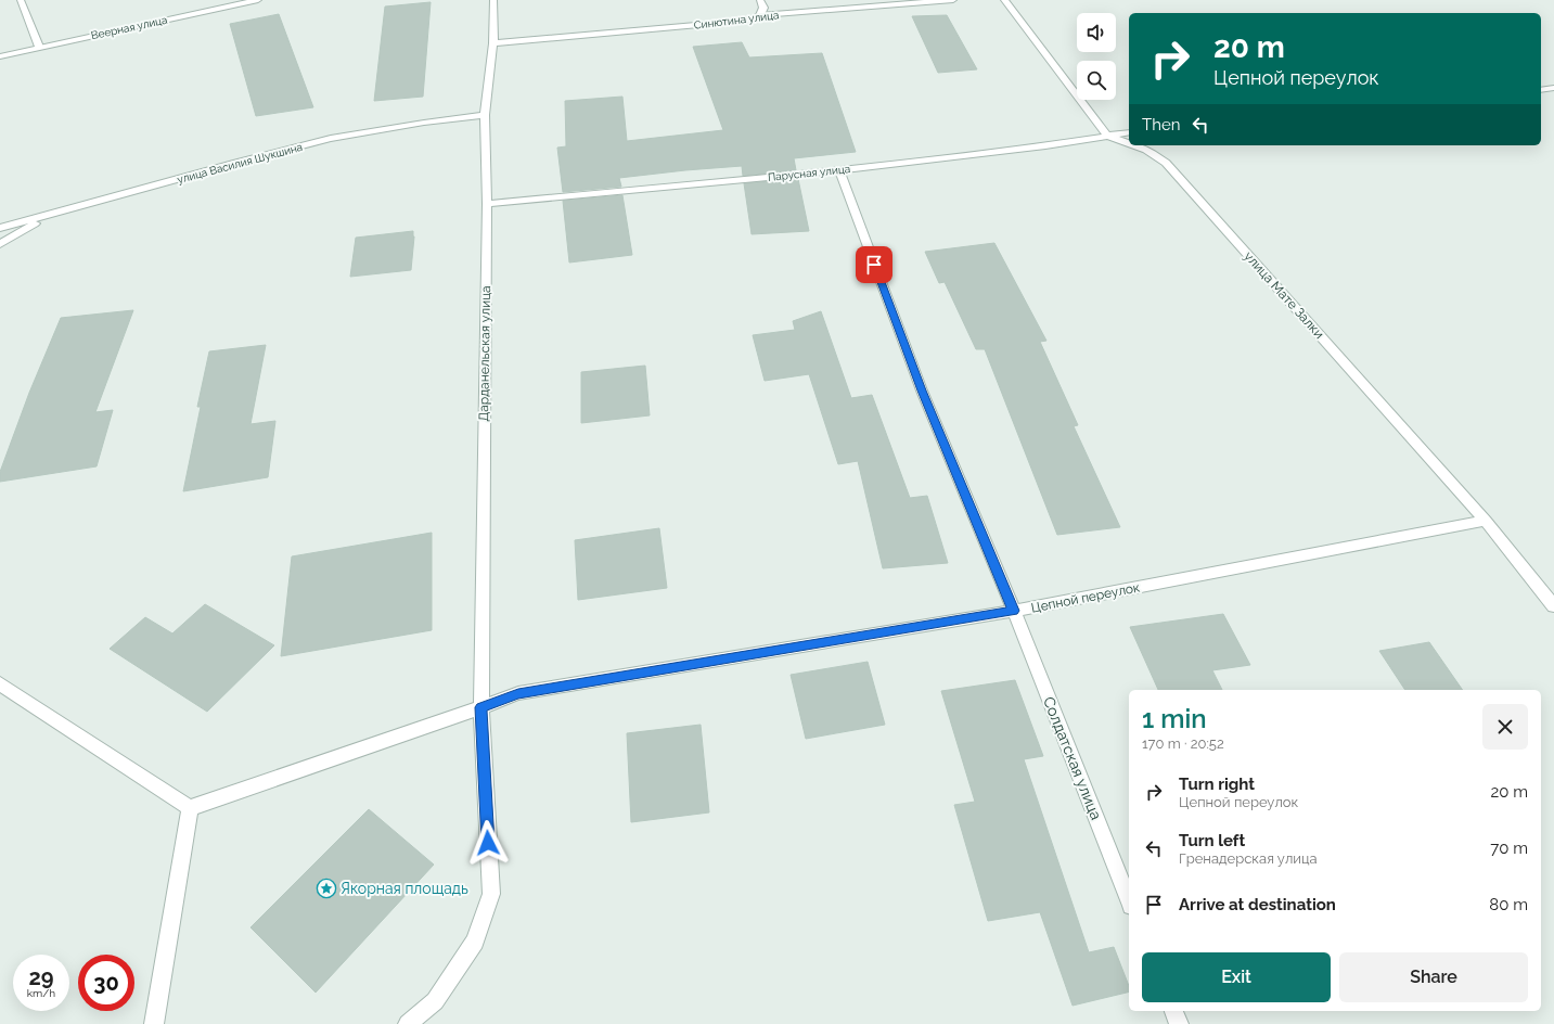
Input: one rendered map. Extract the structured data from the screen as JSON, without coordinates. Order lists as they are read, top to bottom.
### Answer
{
  "streets": {
    "street": [
      "Синютина улица",
      "Веерная улица",
      "улица Василия Шукшина",
      "Парусная улица",
      "улица Мате Залки",
      "Дарданельская улица",
      "Цепной переулок",
      "Солдатская улица"
    ]
  },
  "crossings": [
    ["Синютина улица", "Дарданельская улица"],
    ["улица Василия Шукшина", "Дарданельская улица"],
    ["Парусная улица", "улица Мате Залки"],
    ["Парусная улица", "Дарданельская улица"],
    ["Парусная улица", "Солдатская улица"],
    ["улица Мате Залки", "Цепной переулок"],
    ["Дарданельская улица", "Цепной переулок"],
    ["Цепной переулок", "Солдатская улица"]
  ],
  "places": {
    "place": ["Якорная площадь"]
  },
  "page": {
    "turn": ["20 m", "Цепной переулок"],
    "then": "Then",
    "heading": ["1 min", "170 m · 20:52"],
    "list": [
      {
        "name": "Turn right",
        "note": "Цепной переулок",
        "value": "20 m"
      },
      {
        "name": "Turn left",
        "note": "Гренадерская улица",
        "value": "70 m"
      },
      {
        "name": "Arrive at destination",
        "value": "80 m"
      }
    ],
    "buttons": ["Exit", "Share"],
    "speed": "29 km/h",
    "limit": "30"
  }
}
